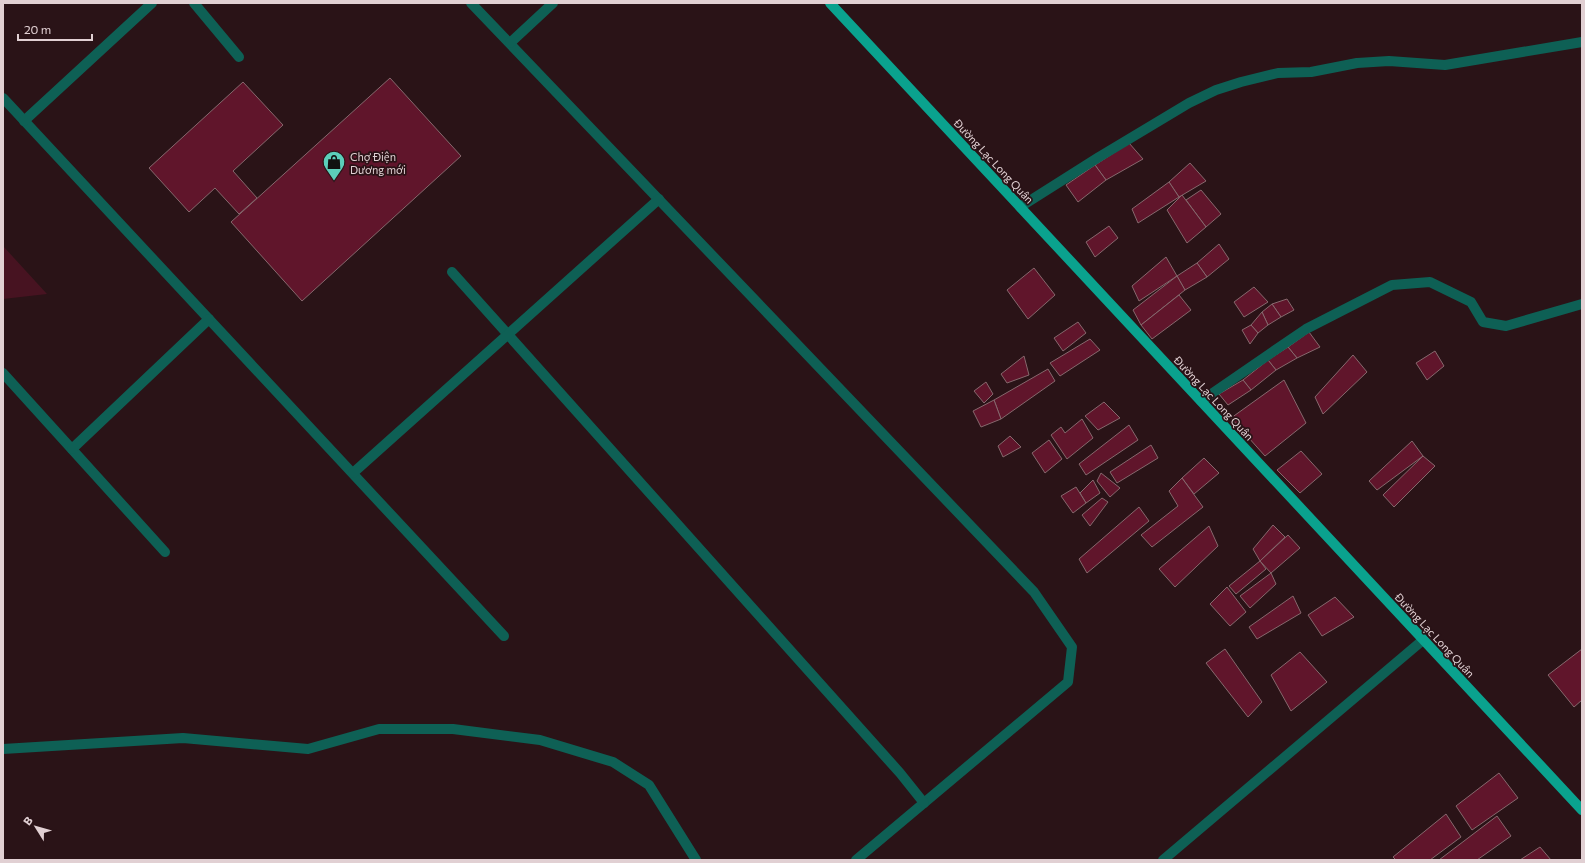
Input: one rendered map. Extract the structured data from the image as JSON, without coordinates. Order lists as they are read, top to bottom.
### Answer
{
  "streets": {
    "main road": ["Đường Lạc Long Quân"]
  },
  "places": {
    "shop": ["Chợ Điện Dương mới"]
  },
  "scale_bar": "20 m",
  "north": "top left"
}
